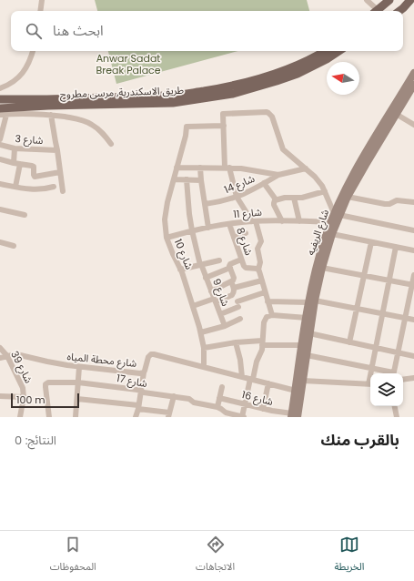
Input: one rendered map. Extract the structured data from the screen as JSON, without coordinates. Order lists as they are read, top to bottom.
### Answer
{
  "streets": {
    "main road": ["طريق الاسكندرية, مرسى مطروح"],
    "street": [
      "شارع 3",
      "شارع 14",
      "شارع 11",
      "شارع الريفيه",
      "شارع 8",
      "شارع 10",
      "شارع 9",
      "شارع محطة المياه",
      "شارع 39",
      "شارع 17",
      "شارع 16"
    ]
  },
  "crossings": [
    ["شارع 11", "شارع الريفيه"],
    ["شارع 11", "شارع 8"],
    ["شارع 11", "شارع 10"],
    ["شارع 11", "شارع 9"],
    ["شارع الريفيه", "شارع محطة المياه"],
    ["شارع الريفيه", "شارع 16"],
    ["شارع 10", "شارع محطة المياه"],
    ["شارع محطة المياه", "شارع 39"]
  ],
  "parks": ["Anwar Sadat Break Palace"],
  "scale_bar": "100 m",
  "north": "left",
  "page": {
    "search": "ابحث هنا",
    "scale": "100 m",
    "heading": ["بالقرب منك", "النتائج: 0"],
    "nav": ["الخريطة", "الاتجاهات", "المحفوظات"]
  }
}
